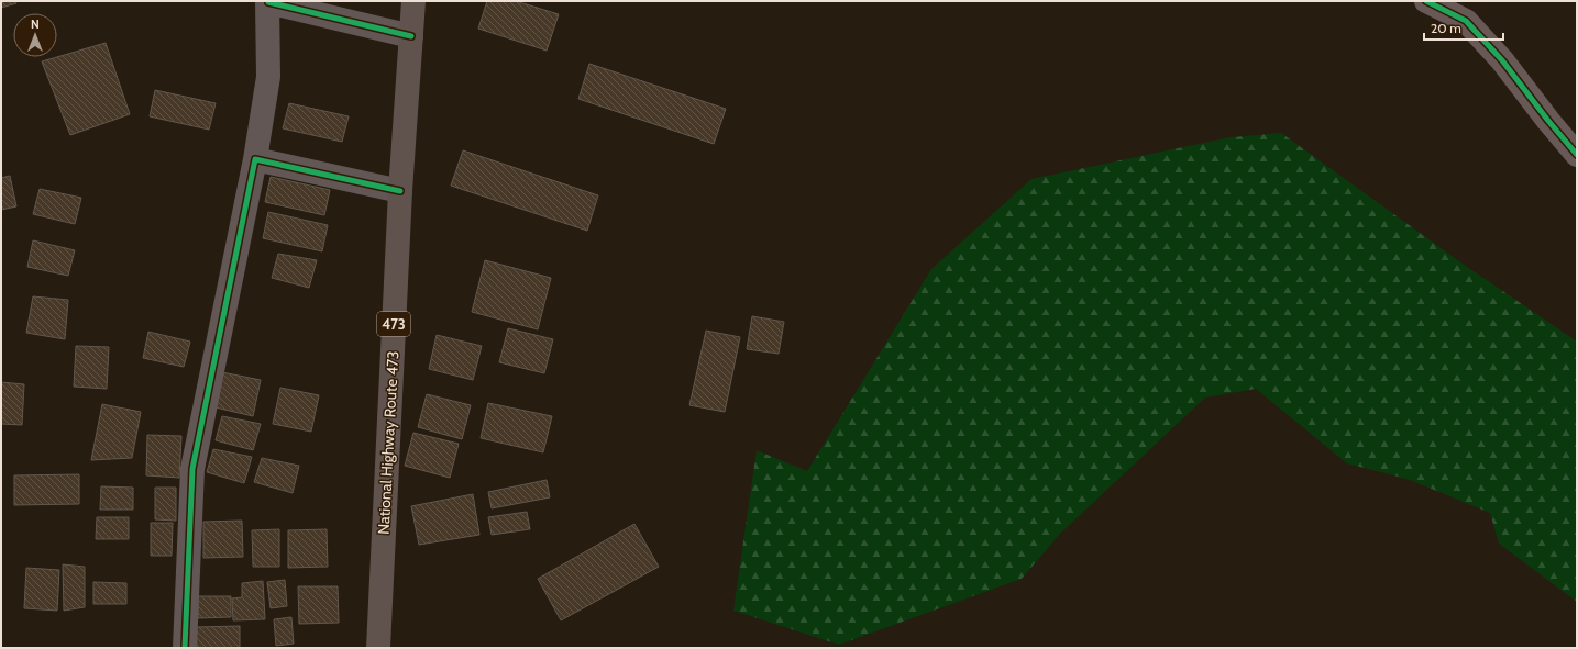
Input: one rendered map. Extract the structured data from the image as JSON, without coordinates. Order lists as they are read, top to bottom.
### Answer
{
  "streets": {
    "highway": ["473", "National Highway Route 473"]
  },
  "scale_bar": "20 m",
  "north": "top"
}
